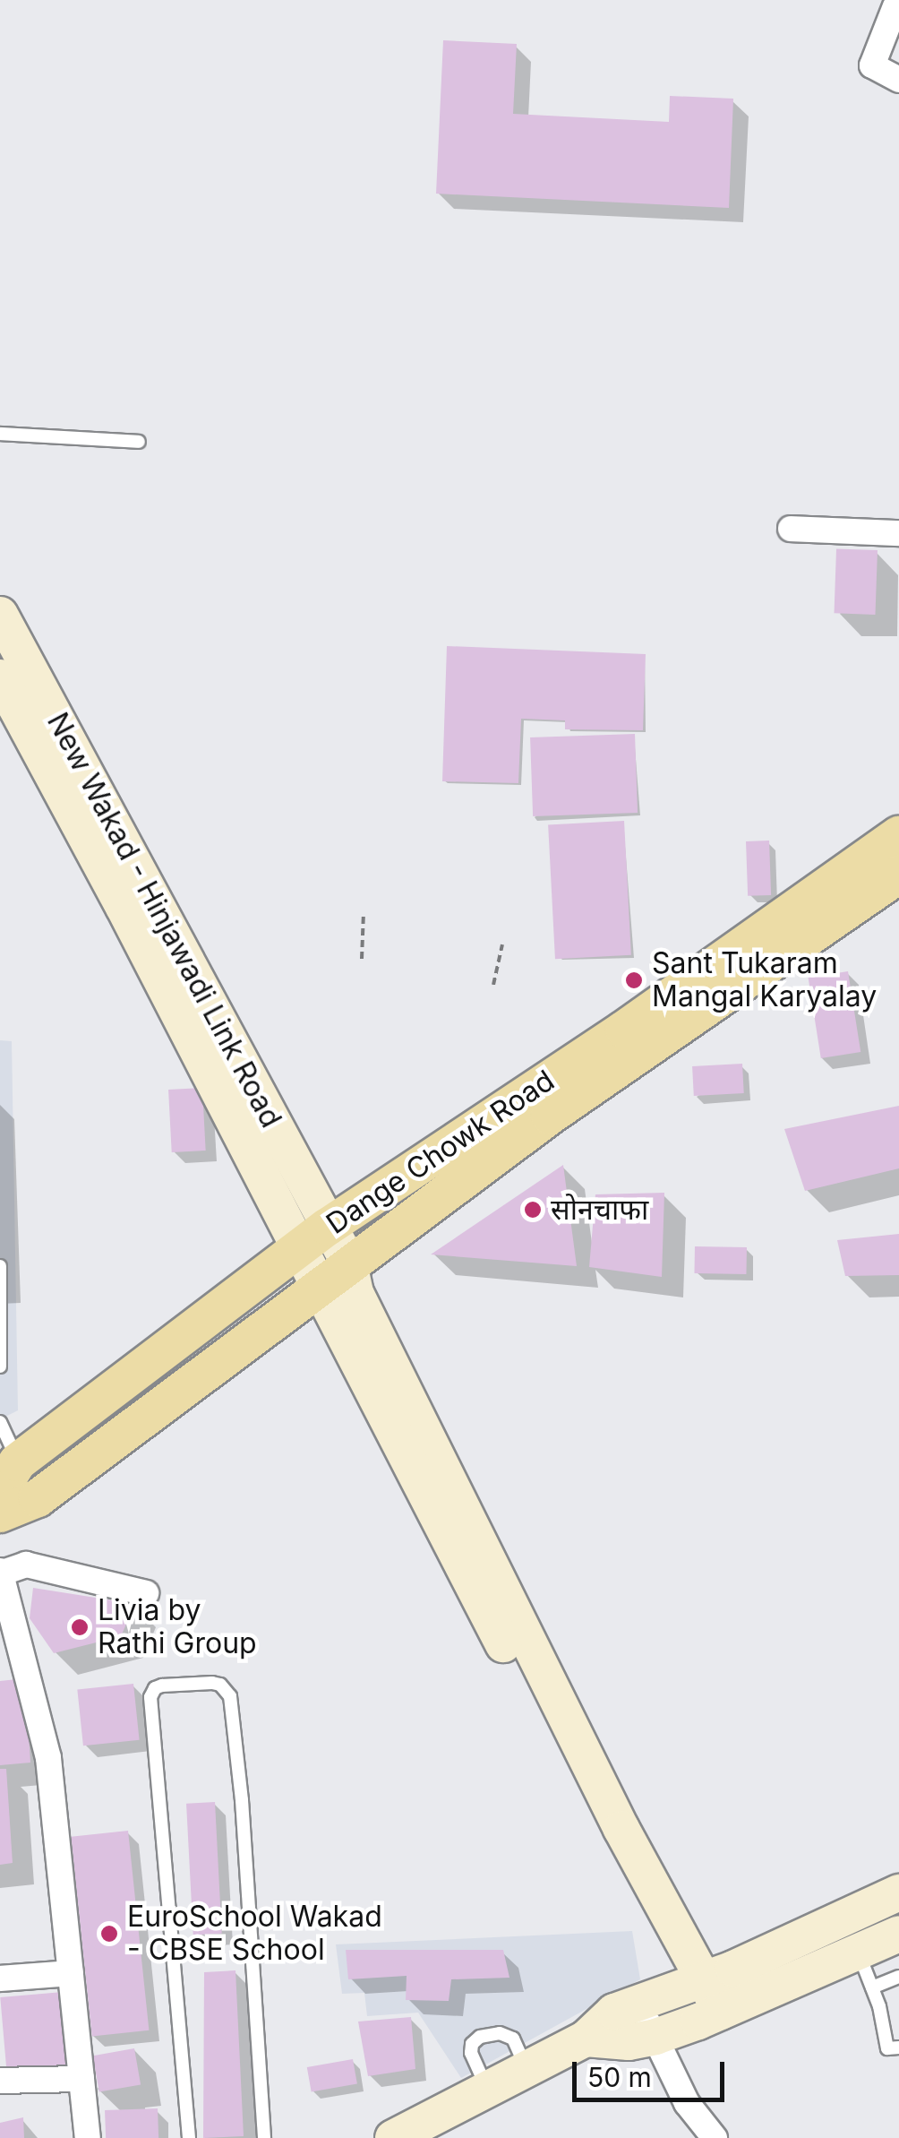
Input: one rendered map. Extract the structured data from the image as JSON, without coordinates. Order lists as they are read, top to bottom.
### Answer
{
  "streets": {
    "main road": ["New Wakad - Hinjawadi Link Road", "Dange Chowk Road"]
  },
  "crossings": [
    ["New Wakad - Hinjawadi Link Road", "Dange Chowk Road"]
  ],
  "places": [
    "Sant Tukaram Mangal Karyalay",
    "सोनचाफा",
    "Livia by Rathi Group",
    "EuroSchool Wakad - CBSE School"
  ],
  "scale_bar": "50 m"
}
